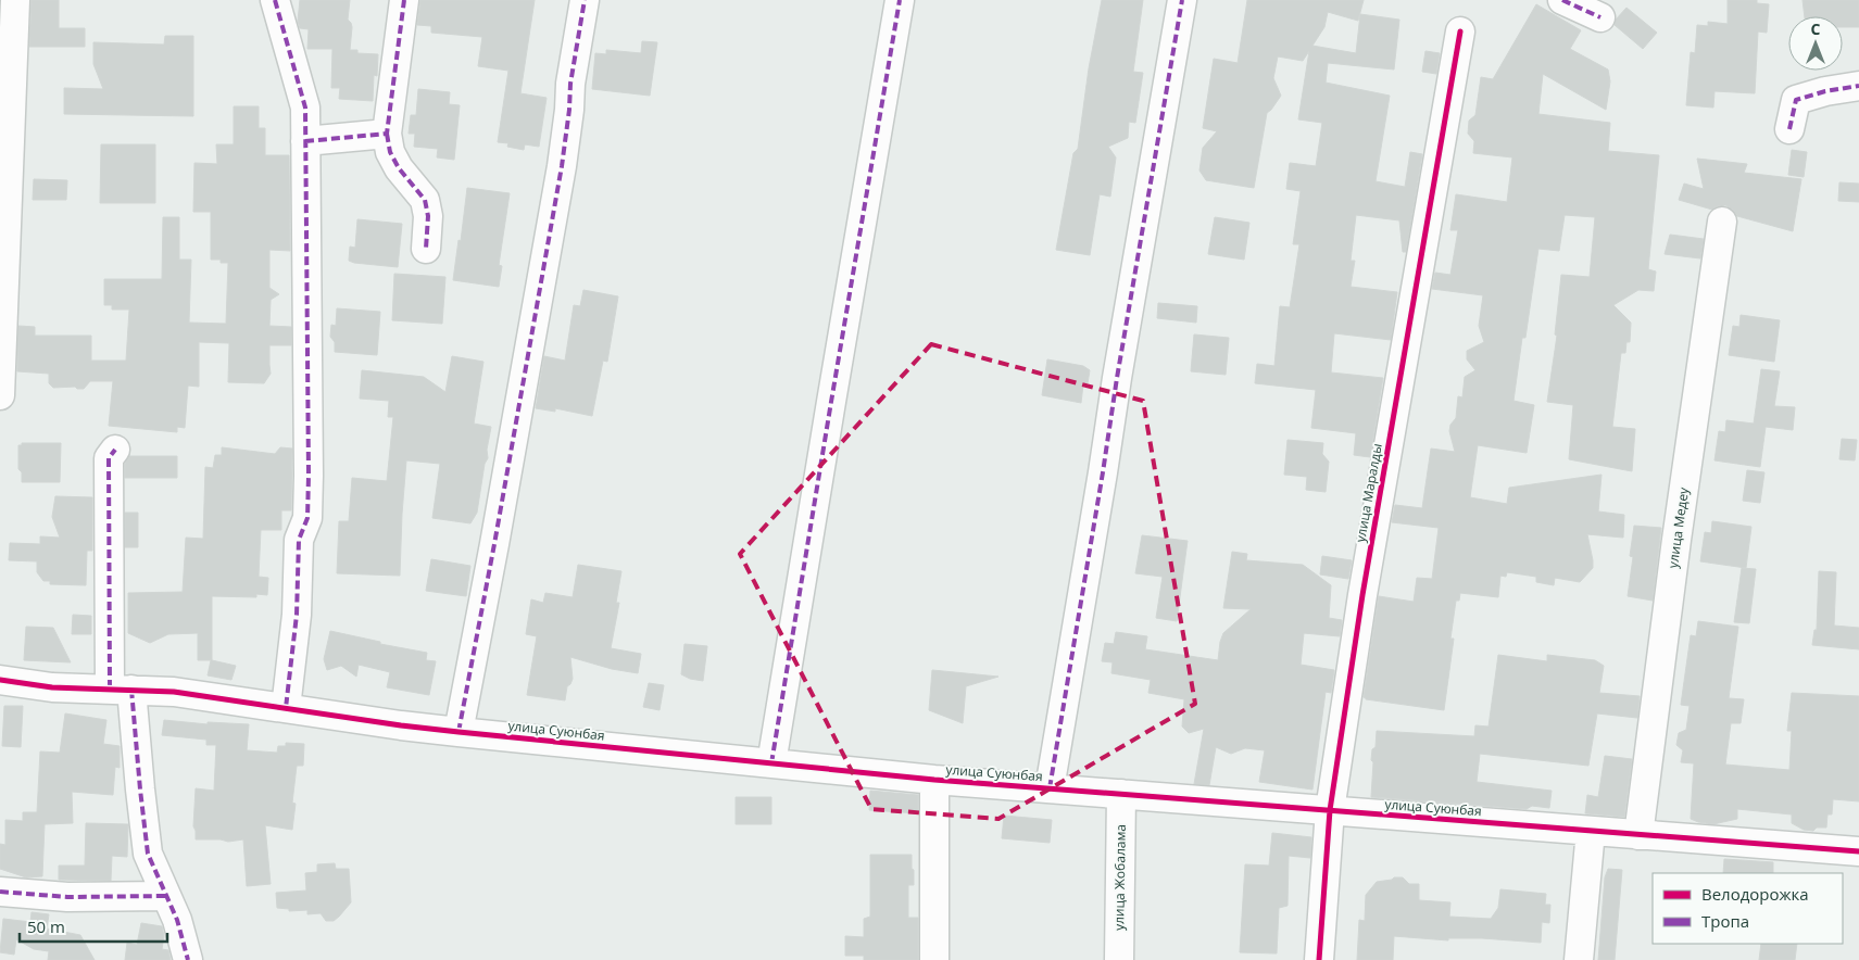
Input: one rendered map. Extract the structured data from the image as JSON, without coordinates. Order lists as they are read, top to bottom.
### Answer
{
  "streets": {
    "street": [
      "улица Маралды",
      "улица Медеу",
      "улица Суюнбая",
      "улица Жобалама"
    ]
  },
  "crossings": [
    ["улица Маралды", "улица Суюнбая"],
    ["улица Медеу", "улица Суюнбая"],
    ["улица Суюнбая", "улица Жобалама"]
  ],
  "legend": ["Велодорожка", "Тропа"],
  "scale_bar": "50 m",
  "north": "top"
}
